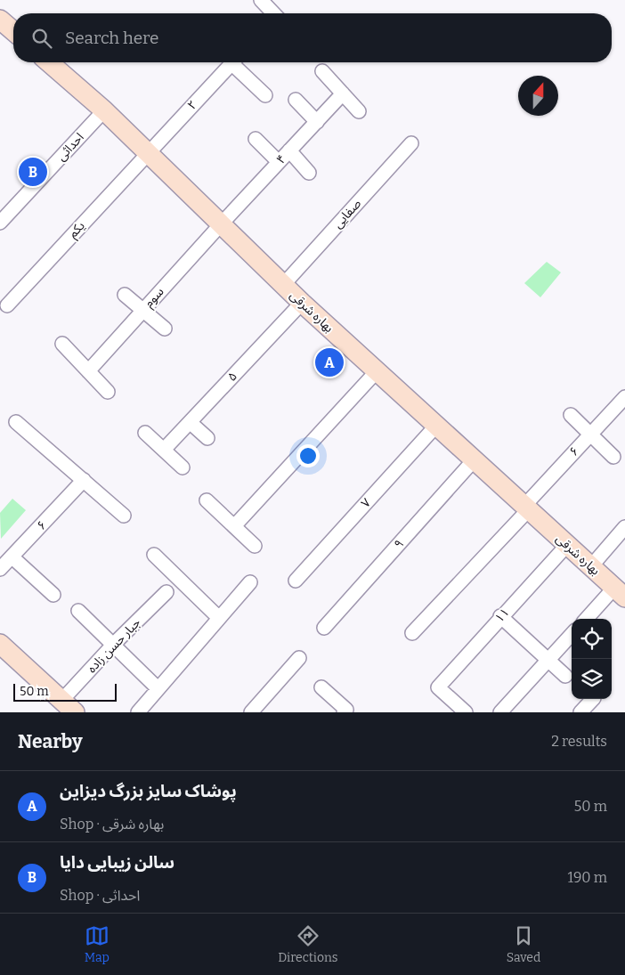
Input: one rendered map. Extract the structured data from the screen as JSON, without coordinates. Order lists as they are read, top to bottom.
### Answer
{
  "streets": {
    "street": [
      "۲",
      "احداثی",
      "۴",
      "صفایی",
      "یکم",
      "سوم",
      "بهاره شرقی",
      "۵",
      "۶",
      "۷",
      "۹",
      "۱۱",
      "جبار حسن زاده"
    ]
  },
  "crossings": [
    ["۲", "یکم"],
    ["۲", "بهاره شرقی"],
    ["احداثی", "بهاره شرقی"],
    ["۴", "سوم"],
    ["۴", "بهاره شرقی"],
    ["صفایی", "بهاره شرقی"],
    ["یکم", "بهاره شرقی"],
    ["سوم", "بهاره شرقی"],
    ["بهاره شرقی", "۵"],
    ["بهاره شرقی", "۶"],
    ["بهاره شرقی", "۷"],
    ["بهاره شرقی", "۹"],
    ["بهاره شرقی", "۱۱"]
  ],
  "scale_bar": "50 m",
  "north": "top",
  "page": {
    "search": "Search here",
    "pins": ["B", "A"],
    "scale": "50 m",
    "heading": ["Nearby", "2 results"],
    "list": [
      {
        "mark": "A",
        "name": "پوشاک سایز بزرگ دیزاین",
        "note": "Shop · بهاره شرقی",
        "value": "50 m"
      },
      {
        "mark": "B",
        "name": "سالن زیبایی دایا",
        "note": "Shop · احداثی",
        "value": "190 m"
      }
    ],
    "nav": ["Map", "Directions", "Saved"]
  }
}
